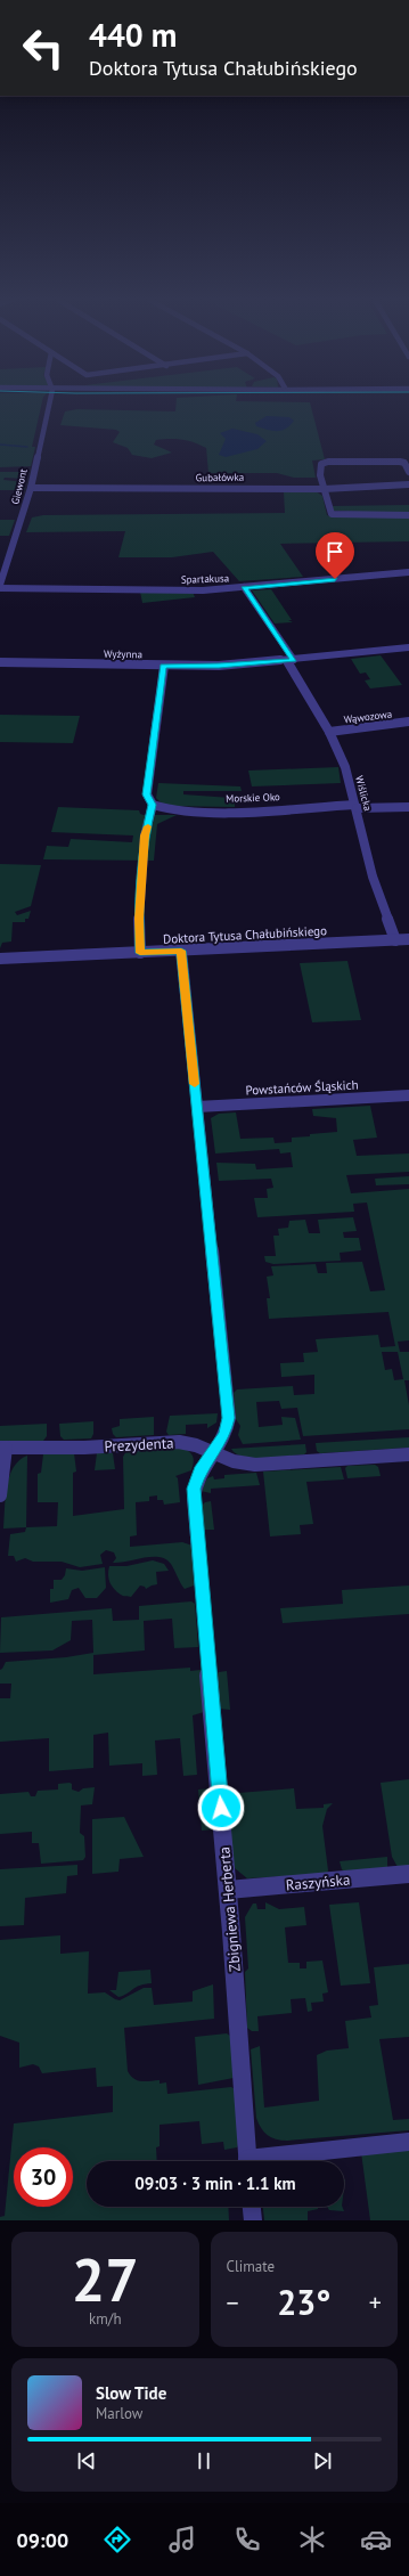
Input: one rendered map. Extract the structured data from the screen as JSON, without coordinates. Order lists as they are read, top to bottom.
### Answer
{
  "streets": {
    "street": [
      "Gubałówka",
      "Giewont",
      "Spartakusa",
      "Wyżynna",
      "Wąwozowa",
      "Wiślicka",
      "Morskie Oko",
      "Doktora Tytusa Chałubińskiego",
      "Powstańców Śląskich",
      "Prezydenta",
      "Raszyńska",
      "Zbigniewa Herberta"
    ]
  },
  "crossings": [
    ["Gubałówka", "Giewont"],
    ["Spartakusa", "Wiślicka"],
    ["Wyżynna", "Wiślicka"],
    ["Wąwozowa", "Wiślicka"],
    ["Wiślicka", "Morskie Oko"],
    ["Wiślicka", "Doktora Tytusa Chałubińskiego"],
    ["Doktora Tytusa Chałubińskiego", "Zbigniewa Herberta"],
    ["Powstańców Śląskich", "Zbigniewa Herberta"],
    ["Prezydenta", "Zbigniewa Herberta"],
    ["Raszyńska", "Zbigniewa Herberta"]
  ],
  "page": {
    "turn": ["440 m", "Doktora Tytusa Chałubińskiego"],
    "limit": "30",
    "trip": "09:03 · 3 min · 1.1 km",
    "tile": [
      ["27", "km/h"],
      "Climate"
    ],
    "heat": ["−", "23°", "+"],
    "song": ["Slow Tide", "Marlow"],
    "tabs": "09:00"
  }
}
